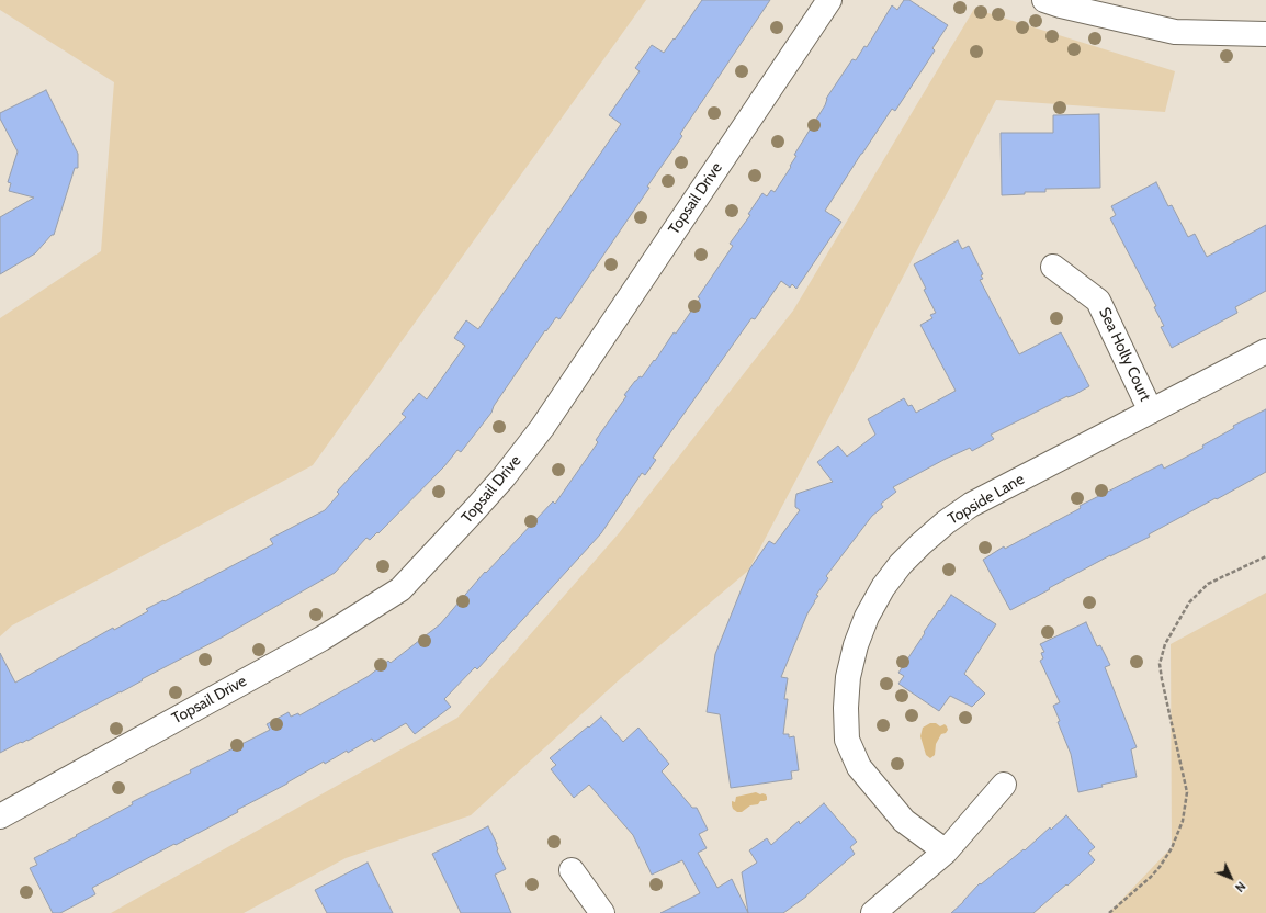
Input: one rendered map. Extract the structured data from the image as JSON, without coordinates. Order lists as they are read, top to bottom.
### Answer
{
  "streets": {
    "street": ["Topsail Drive", "Sea Holly Court", "Topside Lane"]
  },
  "crossings": [
    ["Sea Holly Court", "Topside Lane"]
  ],
  "north": "bottom right"
}
